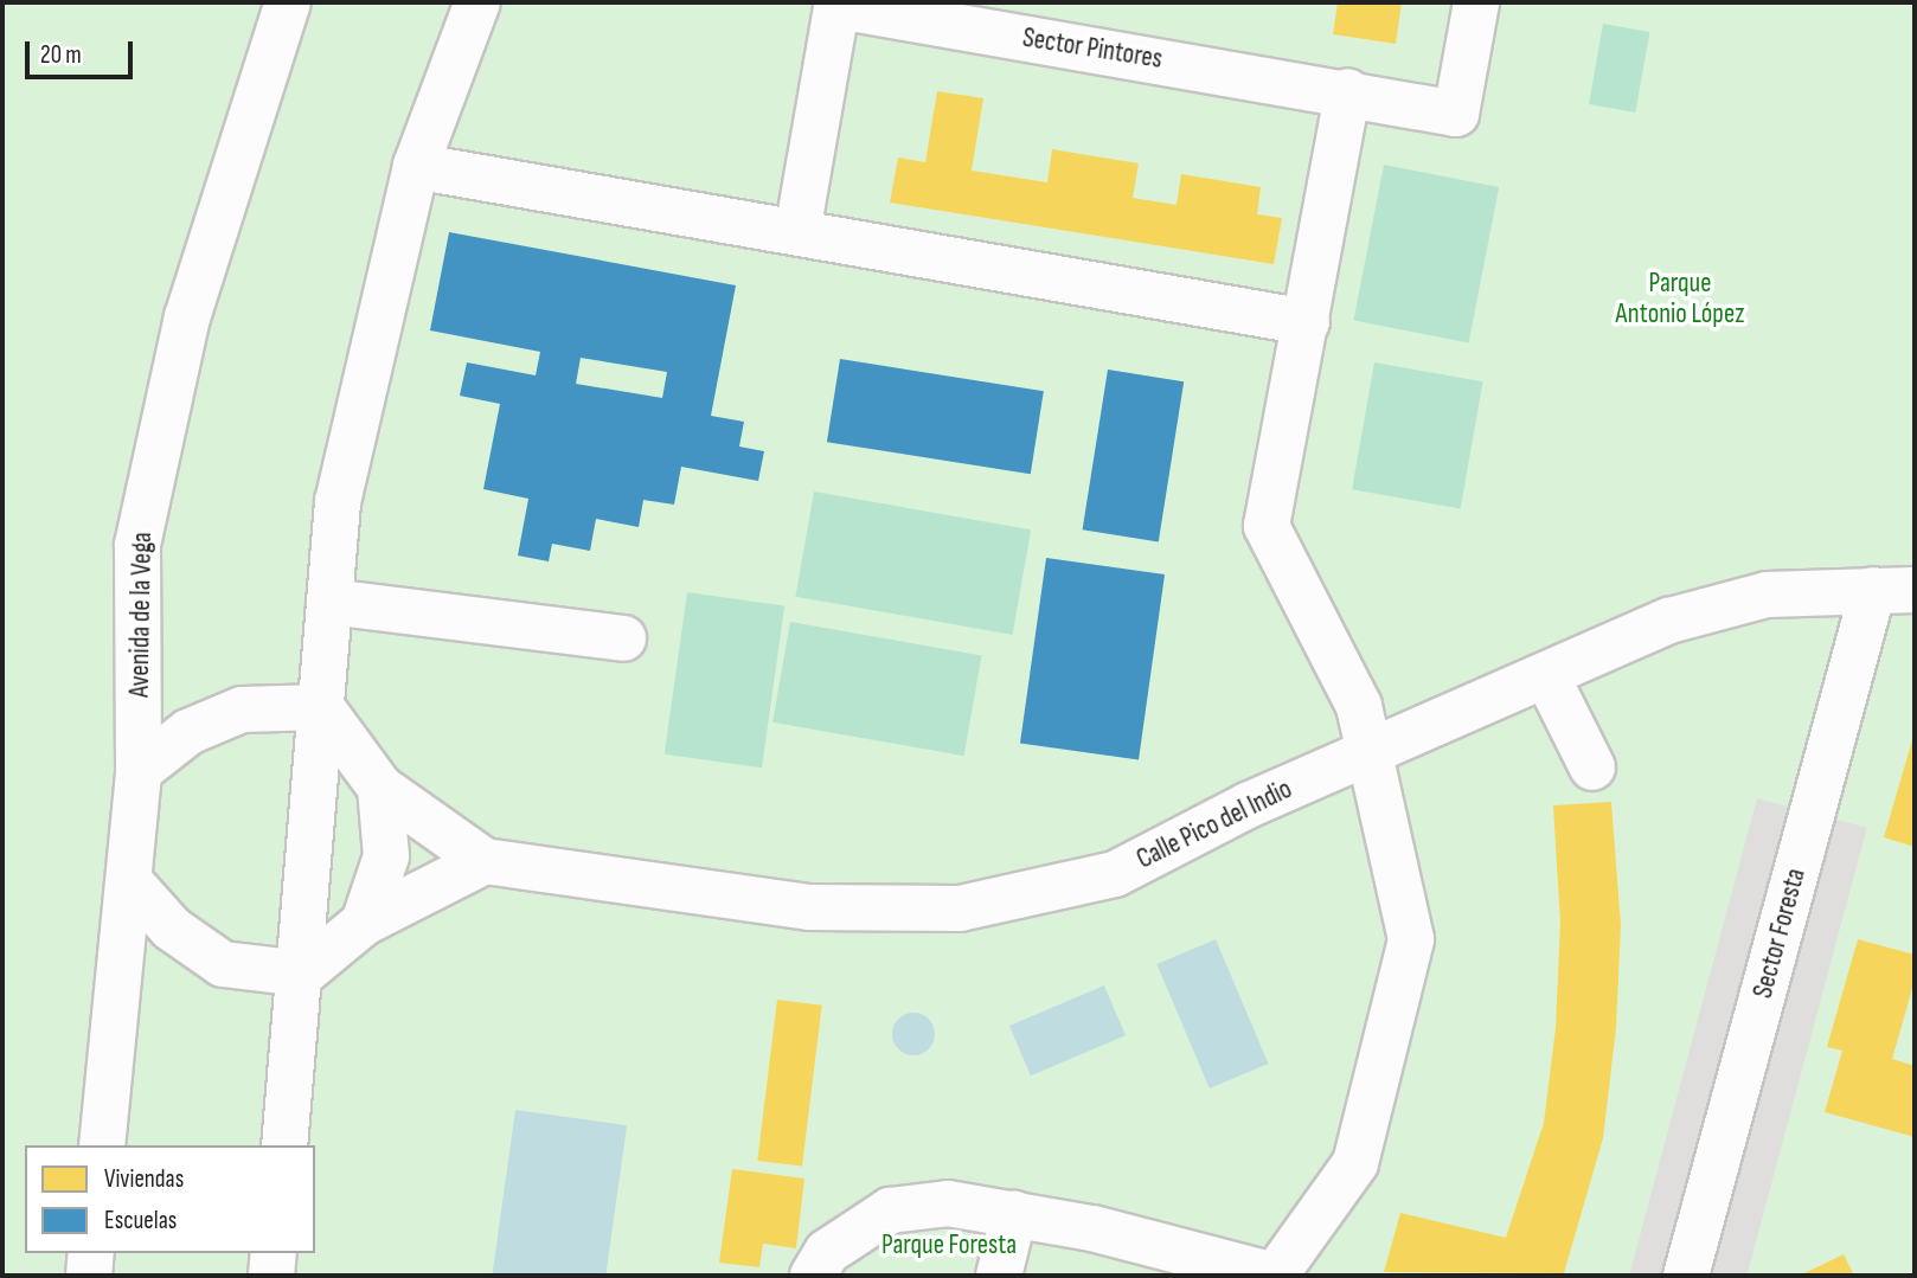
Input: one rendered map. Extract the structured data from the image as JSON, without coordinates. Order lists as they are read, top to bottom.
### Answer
{
  "streets": {
    "street": [
      "Sector Pintores",
      "Avenida de la Vega",
      "Calle Pico del Indio",
      "Sector Foresta"
    ]
  },
  "crossings": [
    ["Calle Pico del Indio", "Sector Foresta"]
  ],
  "parks": ["Parque Antonio López", "Parque Foresta"],
  "legend": ["Viviendas", "Escuelas"],
  "scale_bar": "20 m"
}
